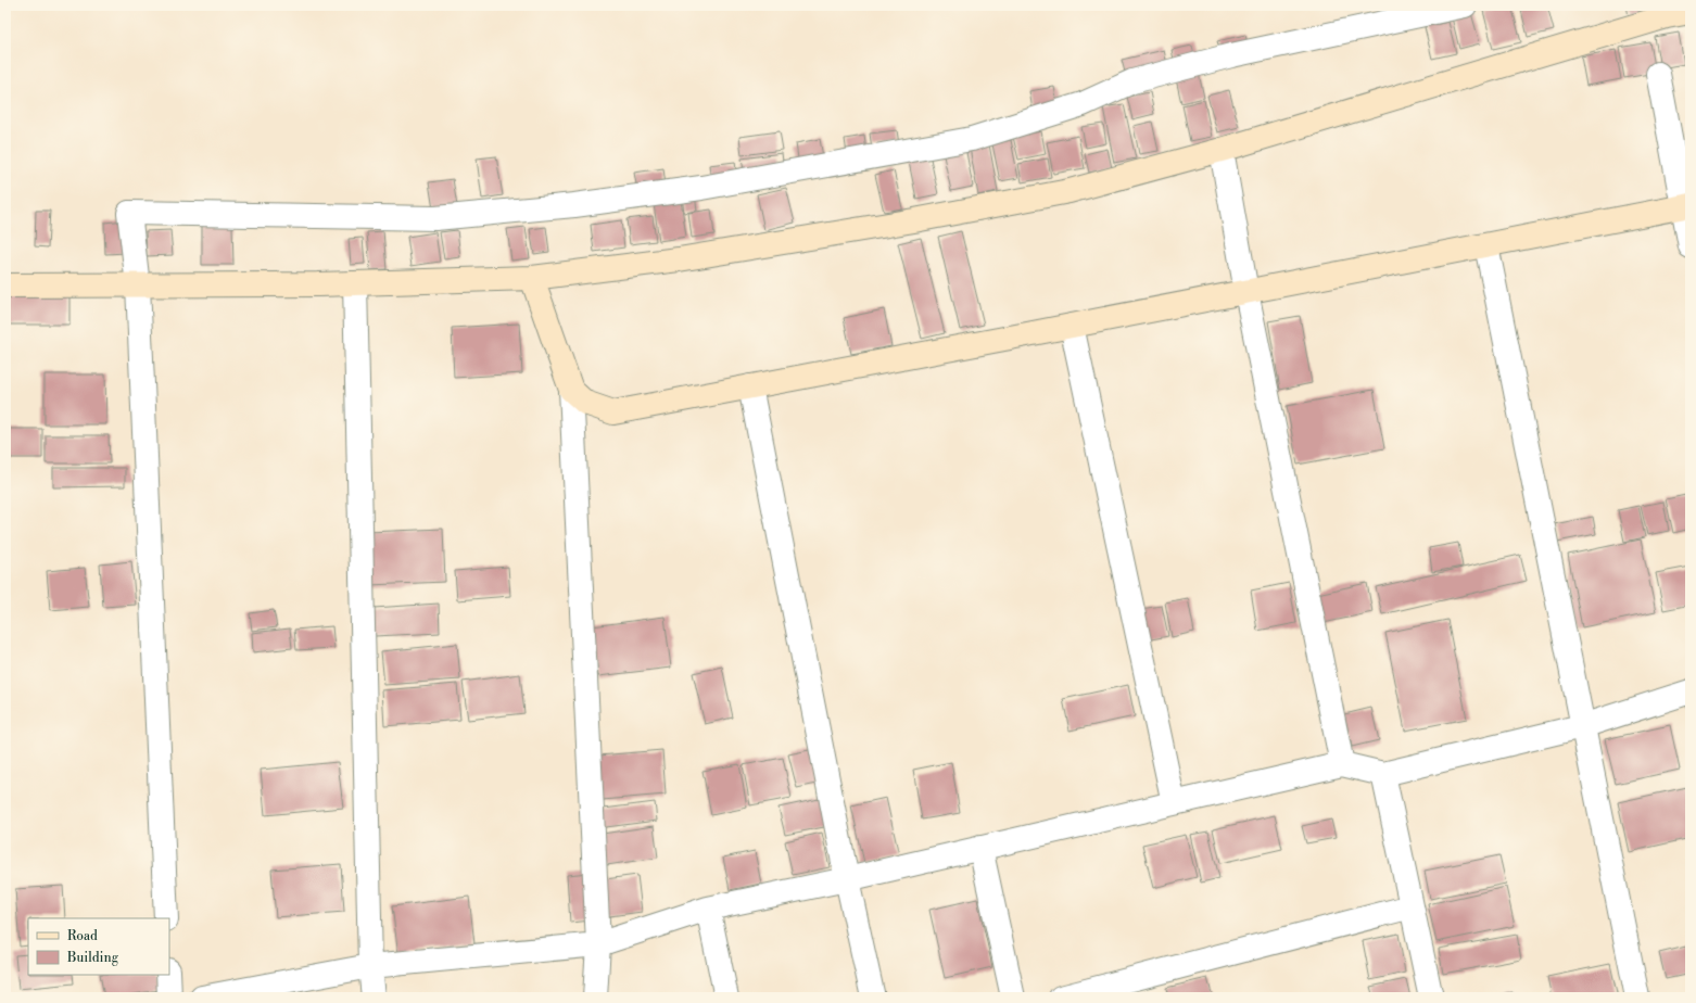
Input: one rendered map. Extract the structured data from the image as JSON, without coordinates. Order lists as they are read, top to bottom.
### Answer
{
  "legend": ["Road", "Building"]
}
